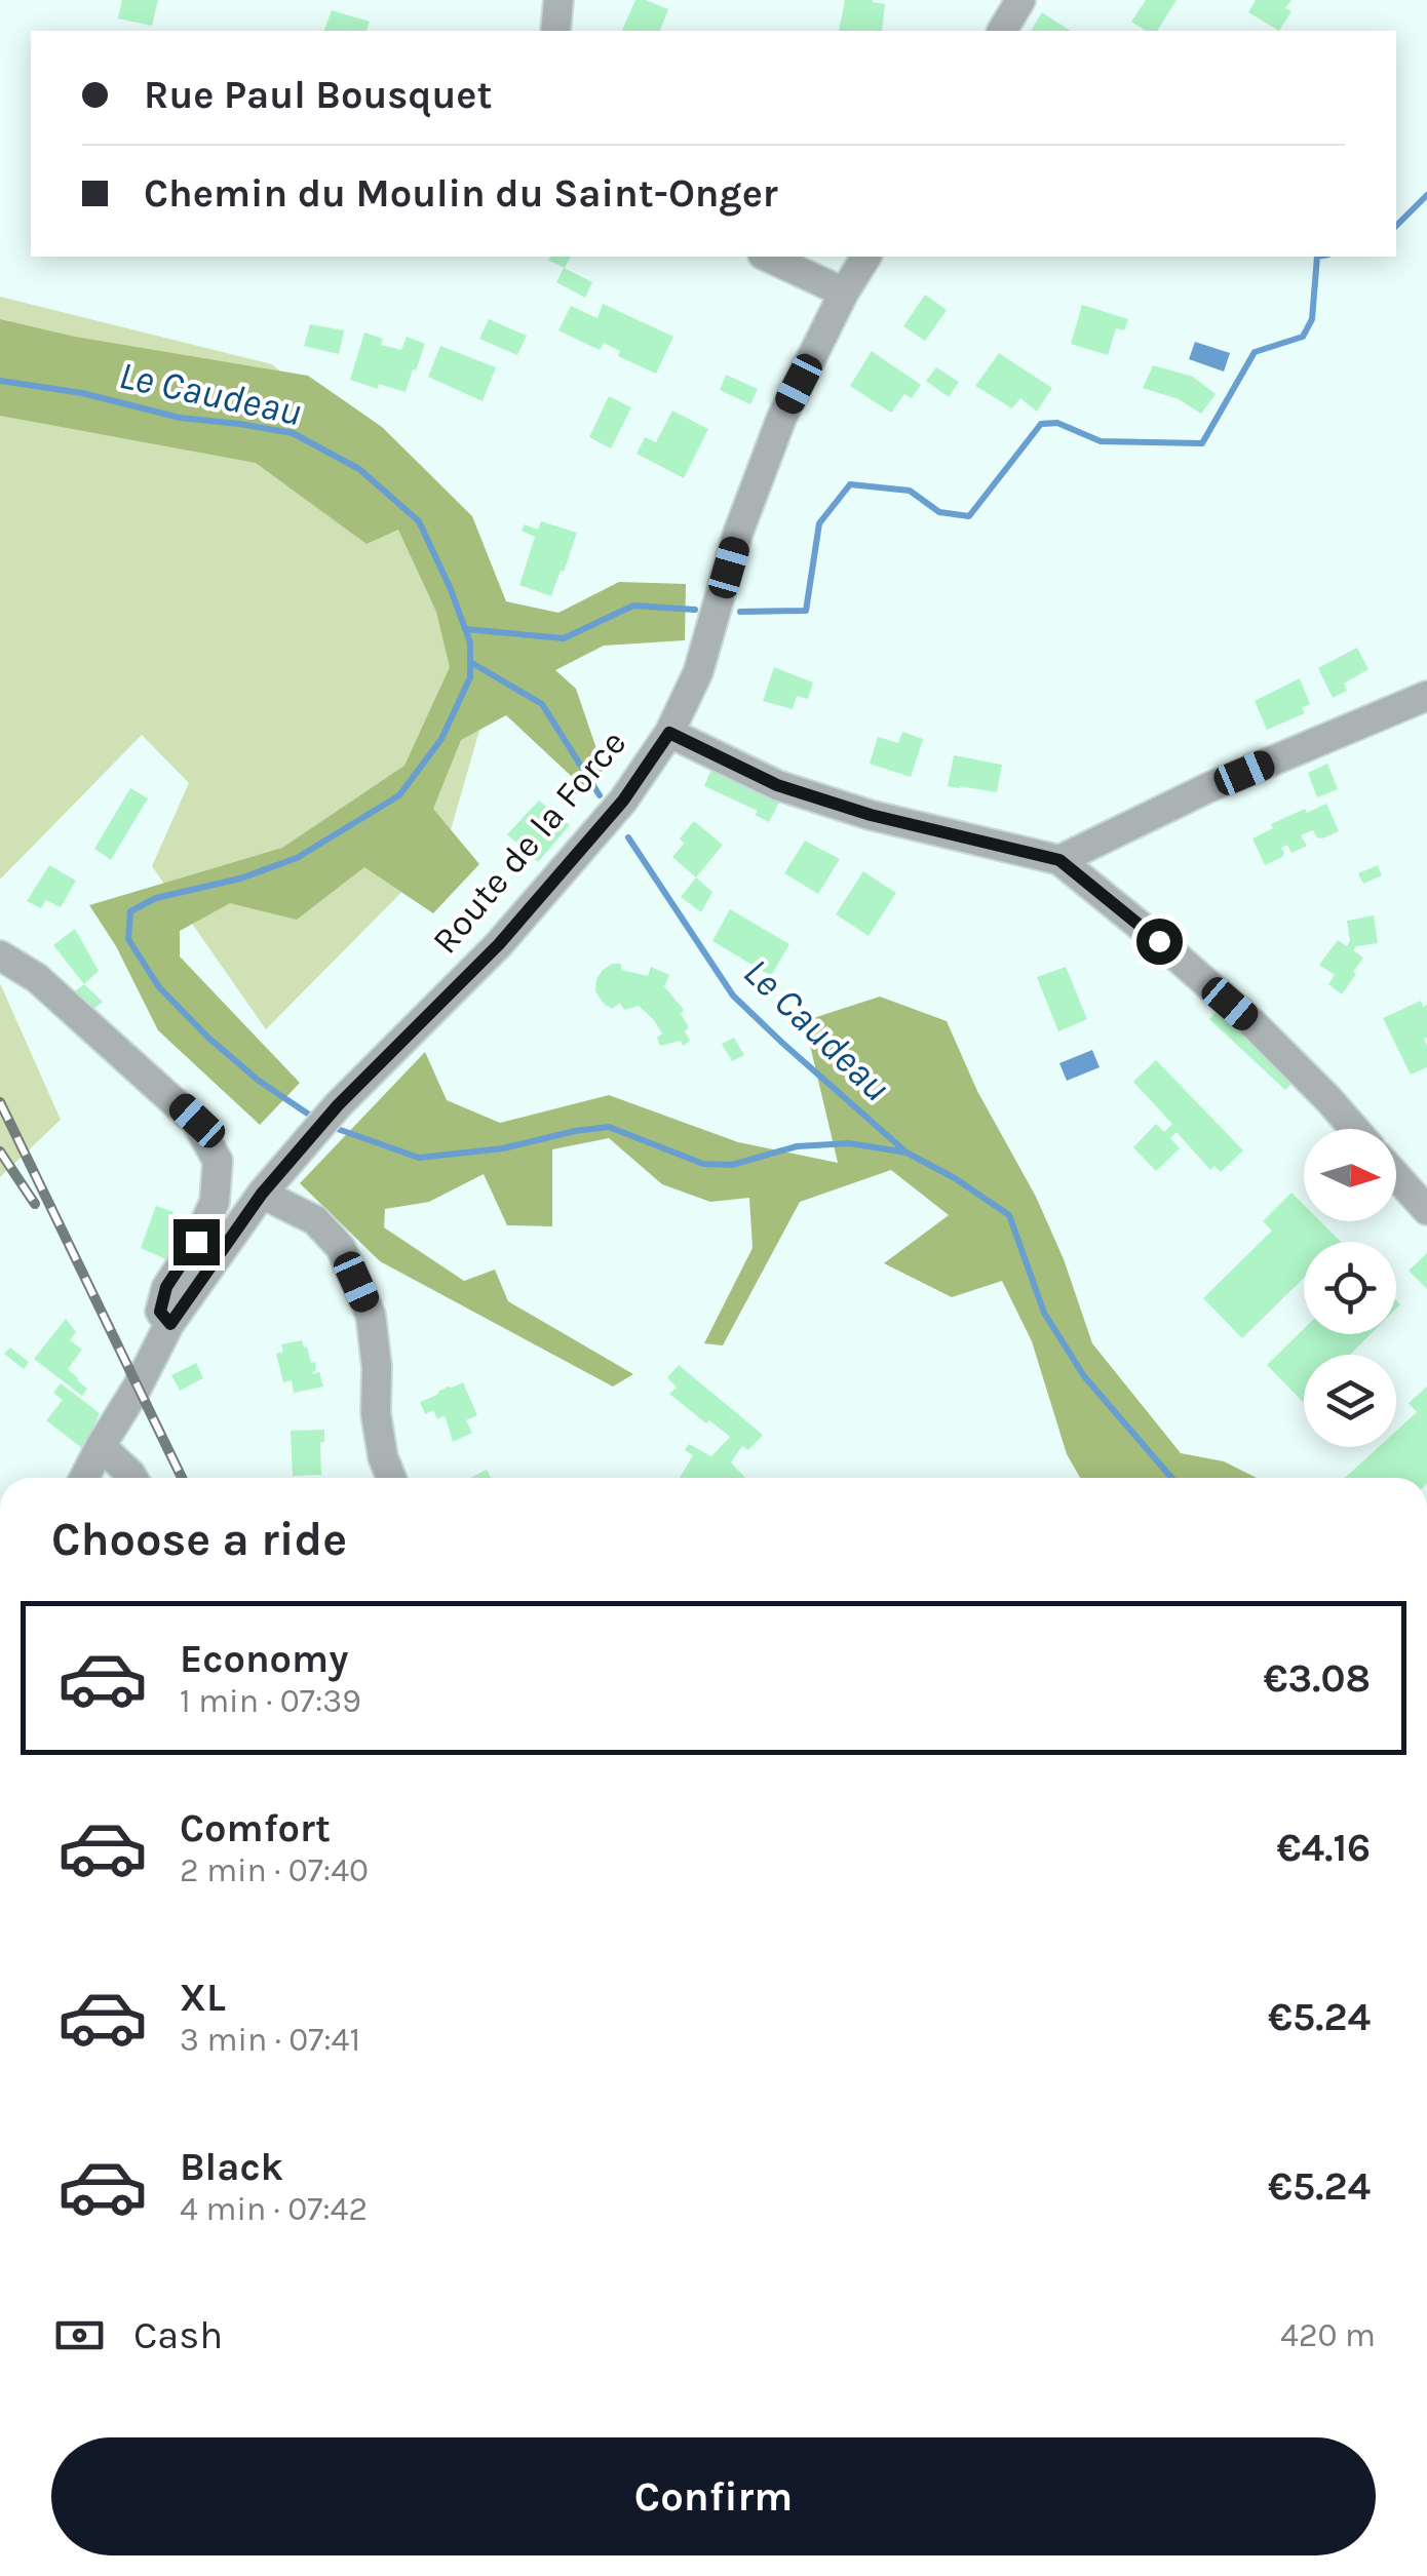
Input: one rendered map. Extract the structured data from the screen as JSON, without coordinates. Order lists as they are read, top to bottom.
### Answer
{
  "streets": {
    "street": ["Route de la Force"]
  },
  "water": ["Le Caudeau"],
  "north": "right",
  "page": {
    "banner": ["Rue Paul Bousquet", "Chemin du Moulin du Saint-Onger"],
    "heading": "Choose a ride",
    "list": [
      {
        "name": "Economy",
        "note": "1 min · 07:39",
        "value": "€3.08"
      },
      {
        "name": "Comfort",
        "note": "2 min · 07:40",
        "value": "€4.16"
      },
      {
        "name": "XL",
        "note": "3 min · 07:41",
        "value": "€5.24"
      },
      {
        "name": "Black",
        "note": "4 min · 07:42",
        "value": "€5.24"
      }
    ],
    "pay": ["Cash", "420 m"],
    "buttons": "Confirm"
  }
}
